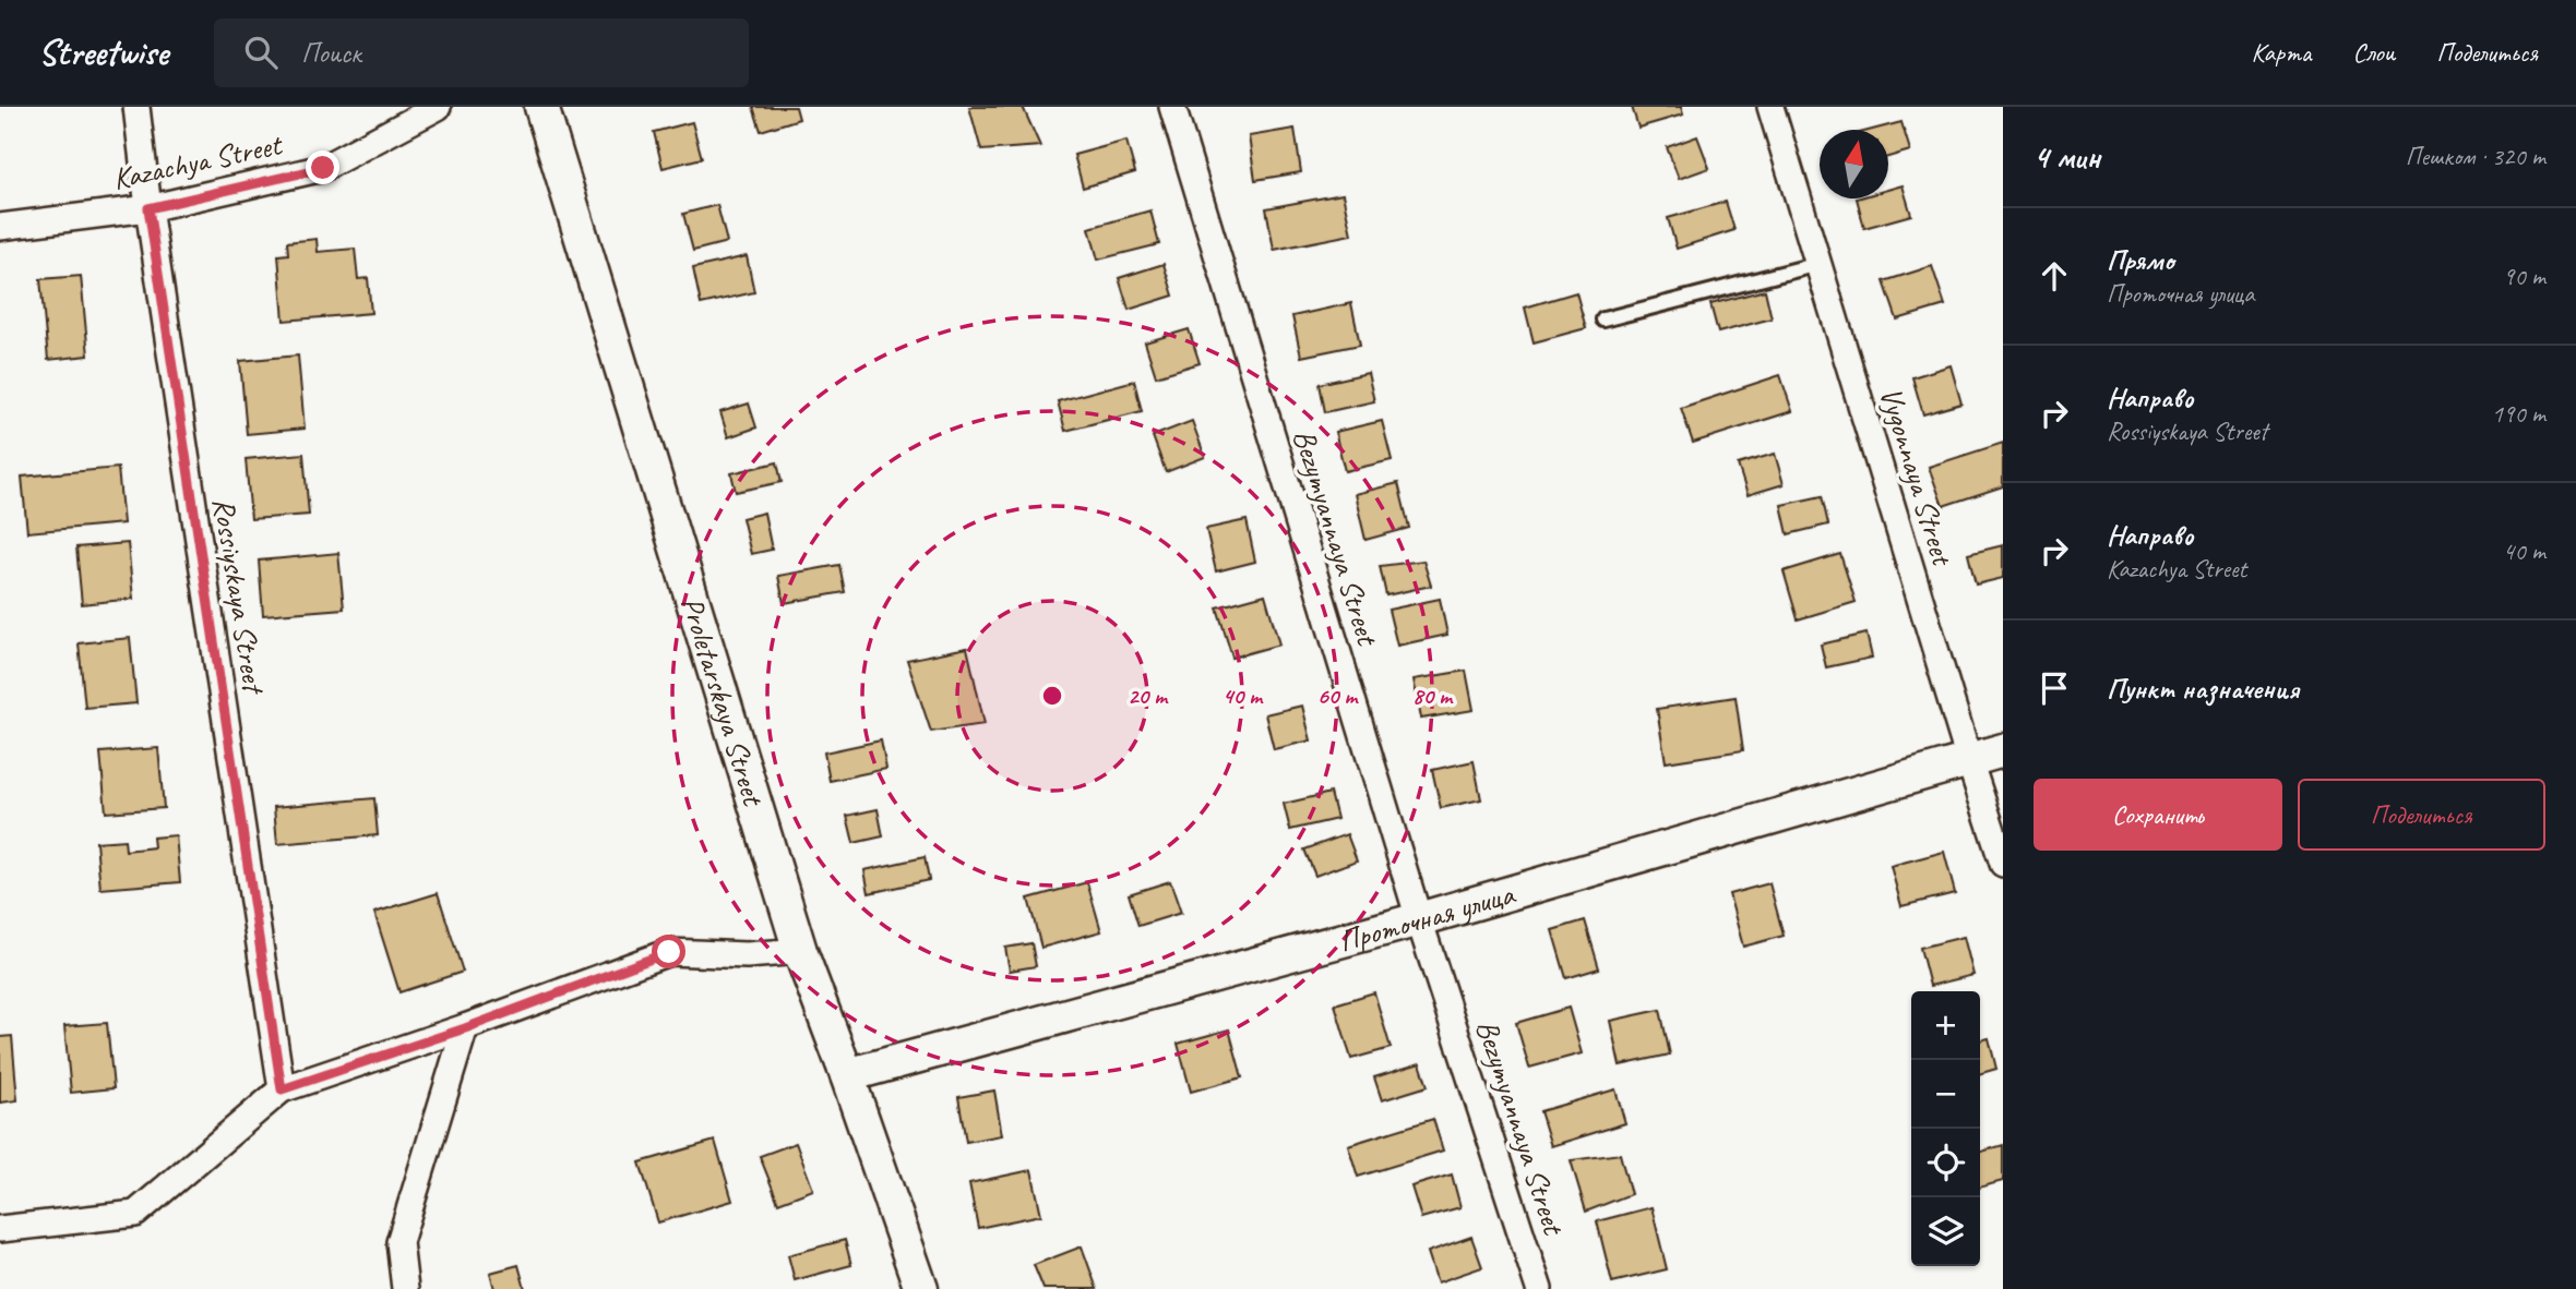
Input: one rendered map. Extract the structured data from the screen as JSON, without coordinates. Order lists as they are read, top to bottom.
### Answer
{
  "streets": {
    "street": [
      "Kazachya Street",
      "Vygonnaya Street",
      "Bezymyannaya Street",
      "Rossiyskaya Street",
      "Proletarskaya Street",
      "Проточная улица"
    ]
  },
  "crossings": [
    ["Kazachya Street", "Rossiyskaya Street"],
    ["Vygonnaya Street", "Проточная улица"],
    ["Bezymyannaya Street", "Проточная улица"],
    ["Proletarskaya Street", "Проточная улица"]
  ],
  "north": "top",
  "page": {
    "header": "Streetwise",
    "search": "Поиск",
    "nav": ["Карта", "Слои", "Поделиться"],
    "heading": ["4 мин", "Пешком · 320 m"],
    "list": [
      ["Прямо", "Проточная улица", "90 m"],
      ["Направо", "Rossiyskaya Street", "190 m"],
      ["Направо", "Kazachya Street", "40 m"],
      "Пункт назначения"
    ],
    "buttons": ["Сохранить", "Поделиться"],
    "map_buttons": ["+", "−"]
  },
  "rings": [
    "20 m",
    "40 m",
    "60 m",
    "80 m"
  ]
}
